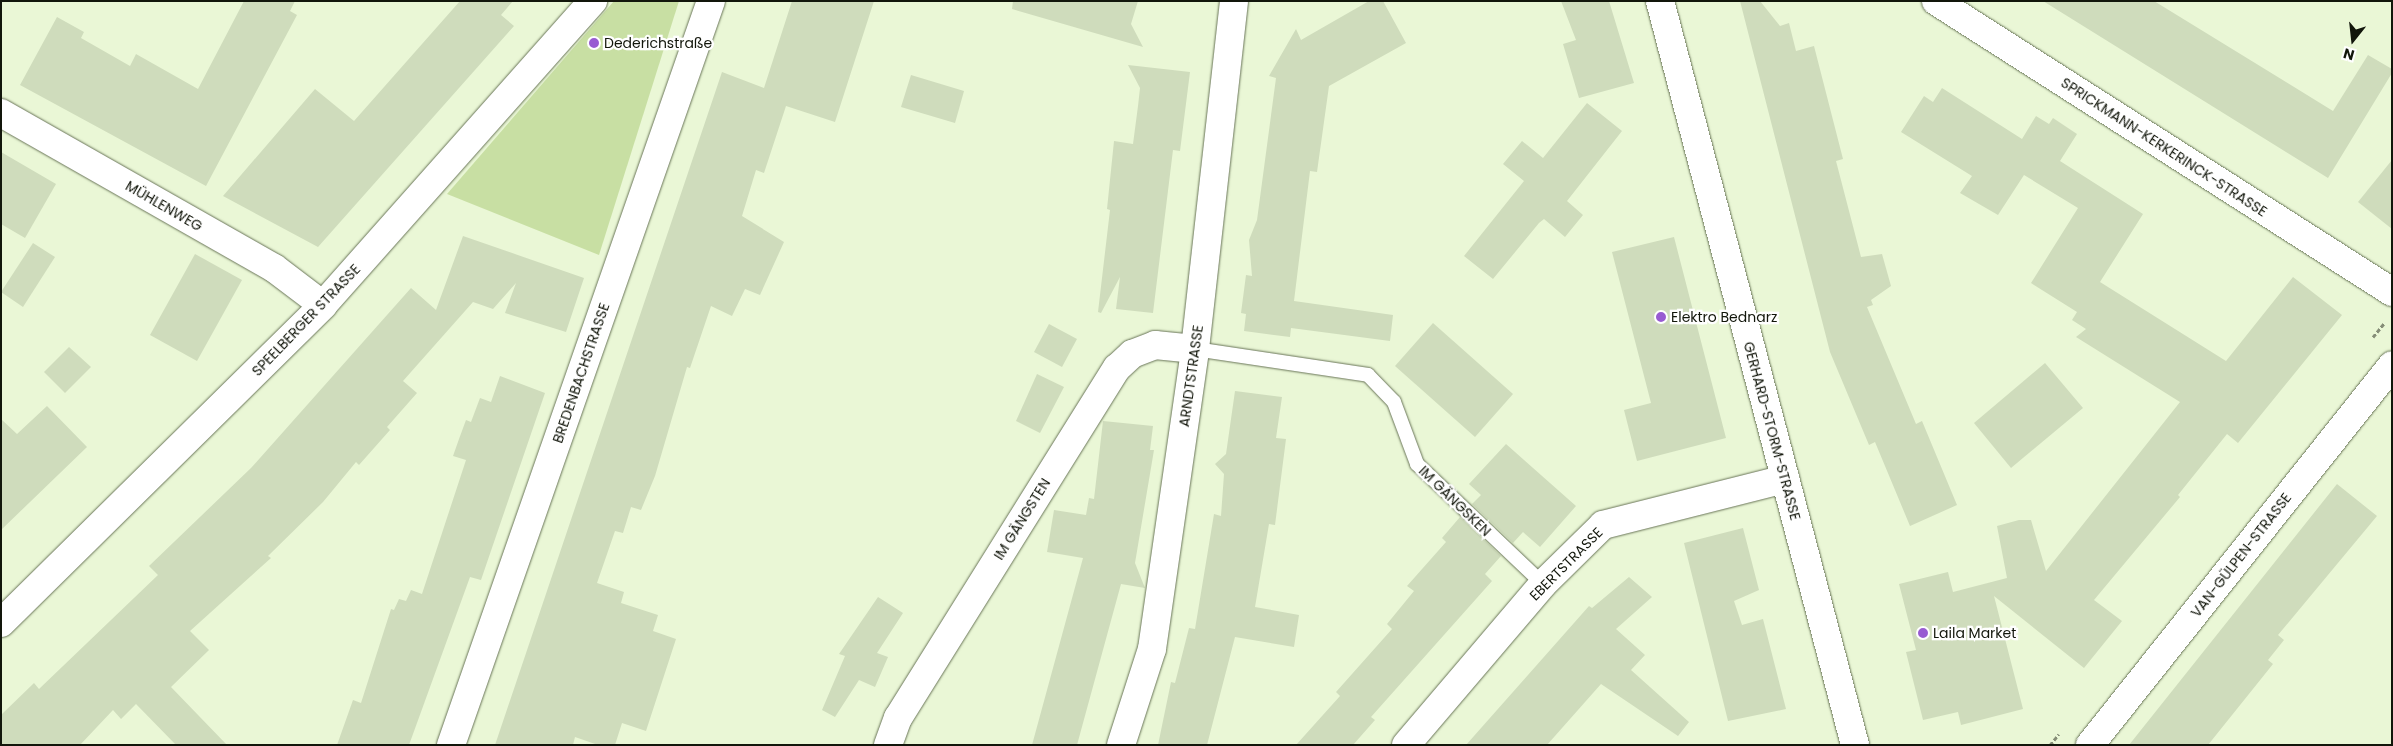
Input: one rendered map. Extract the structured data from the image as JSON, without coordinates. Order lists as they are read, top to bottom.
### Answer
{
  "streets": {
    "street": [
      "SPRICKMANN-KERKERINCK-STRASSE",
      "MÜHLENWEG",
      "SPEELBERGER STRASSE",
      "BREDENBACHSTRASSE",
      "ARNDTSTRASSE",
      "GERHARD-STORM-STRASSE",
      "IM GÄNGSTEN",
      "VAN-GÜLPEN-STRASSE",
      "EBERTSTRASSE"
    ],
    "lane": ["IM GÄNGSKEN"]
  },
  "crossings": [
    ["MÜHLENWEG", "SPEELBERGER STRASSE"],
    ["ARNDTSTRASSE", "IM GÄNGSKEN"],
    ["ARNDTSTRASSE", "IM GÄNGSTEN"],
    ["GERHARD-STORM-STRASSE", "EBERTSTRASSE"],
    ["IM GÄNGSKEN", "IM GÄNGSTEN"],
    ["IM GÄNGSKEN", "EBERTSTRASSE"]
  ],
  "places": ["Dederichstraße", "Elektro Bednarz", "Laila Market"],
  "north": "bottom"
}
